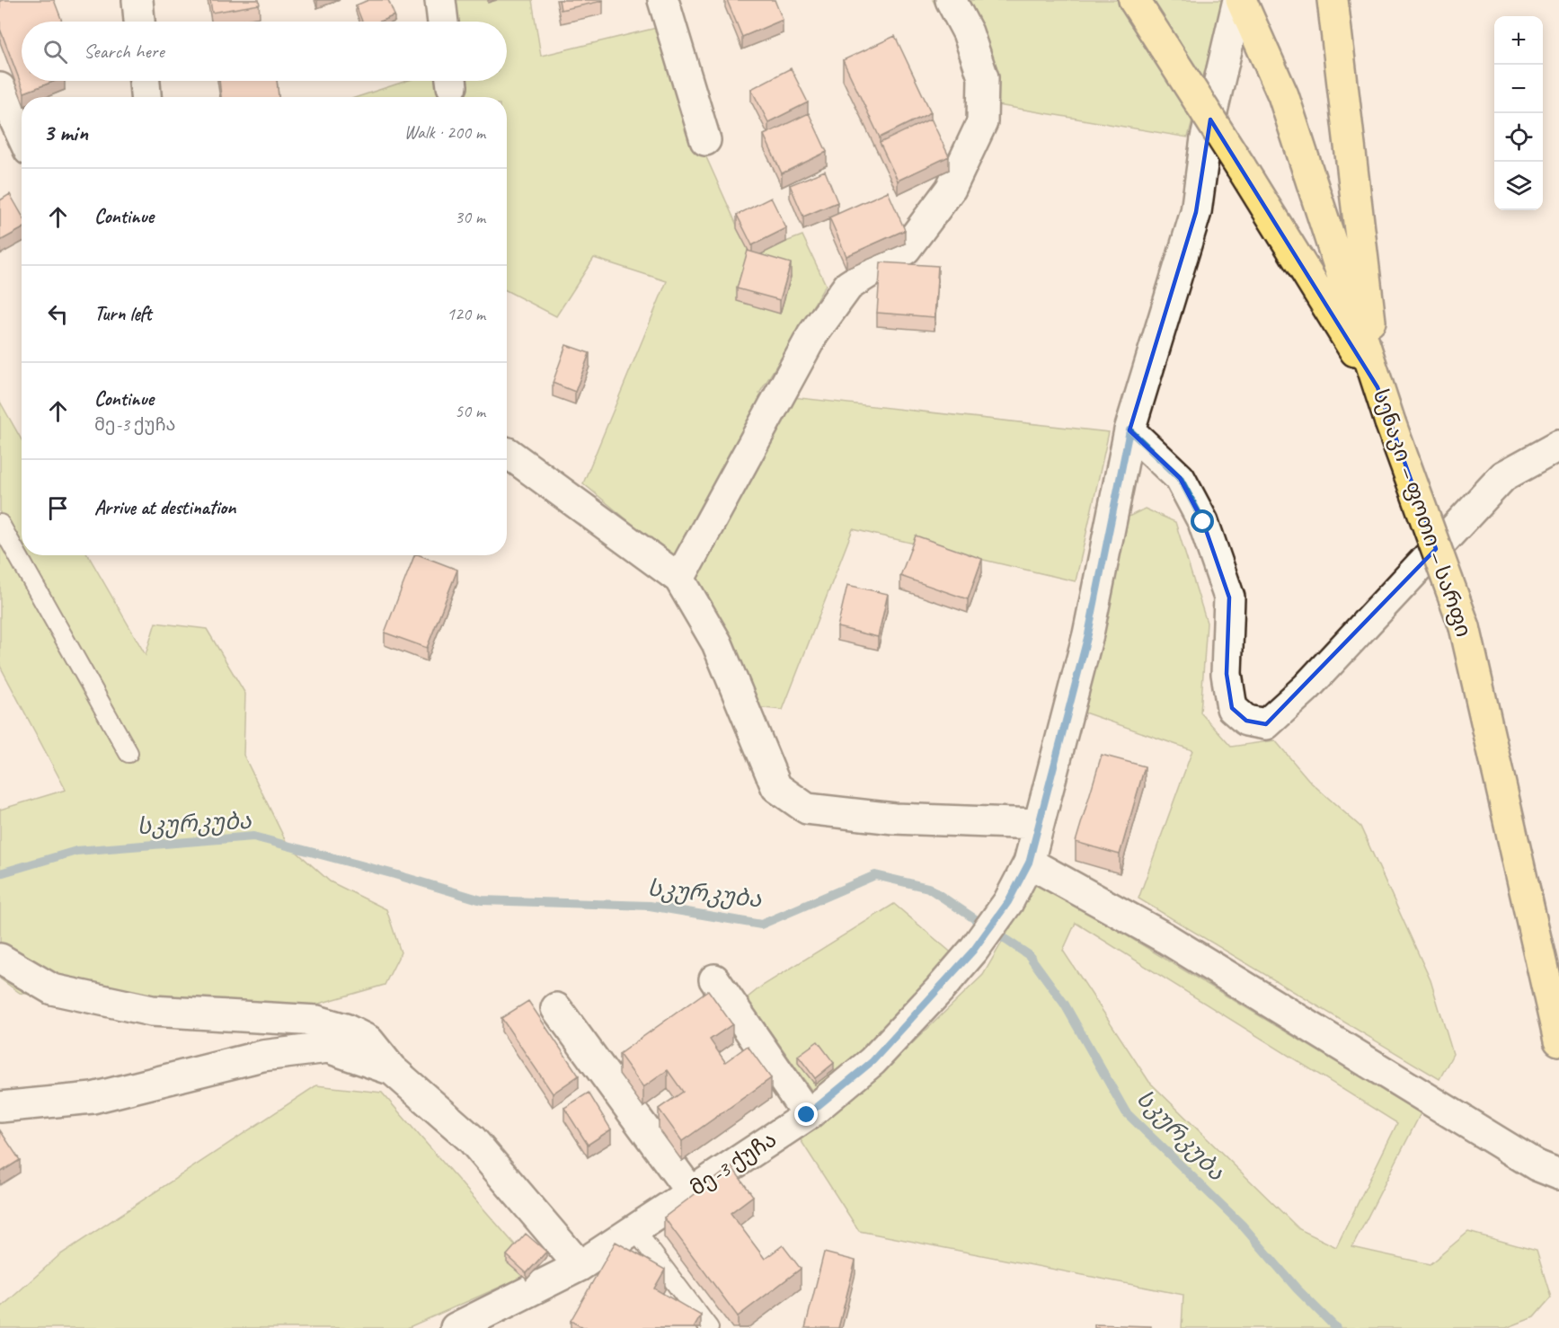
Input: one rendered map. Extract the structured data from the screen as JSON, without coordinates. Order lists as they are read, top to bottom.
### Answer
{
  "streets": {
    "highway": ["სენაკი — ფოთი — სარფი"],
    "street": ["მე-3 ქუჩა"]
  },
  "crossings": [
    ["სენაკი — ფოთი — სარფი", "მე-3 ქუჩა"]
  ],
  "water": ["სკურკუბა"],
  "page": {
    "map_buttons": ["+", "−"],
    "search": "Search here",
    "heading": ["3 min", "Walk · 200 m"],
    "list": [
      ["Continue", "30 m"],
      ["Turn left", "120 m"],
      ["Continue", "მე-3 ქუჩა", "50 m"],
      "Arrive at destination"
    ]
  }
}
